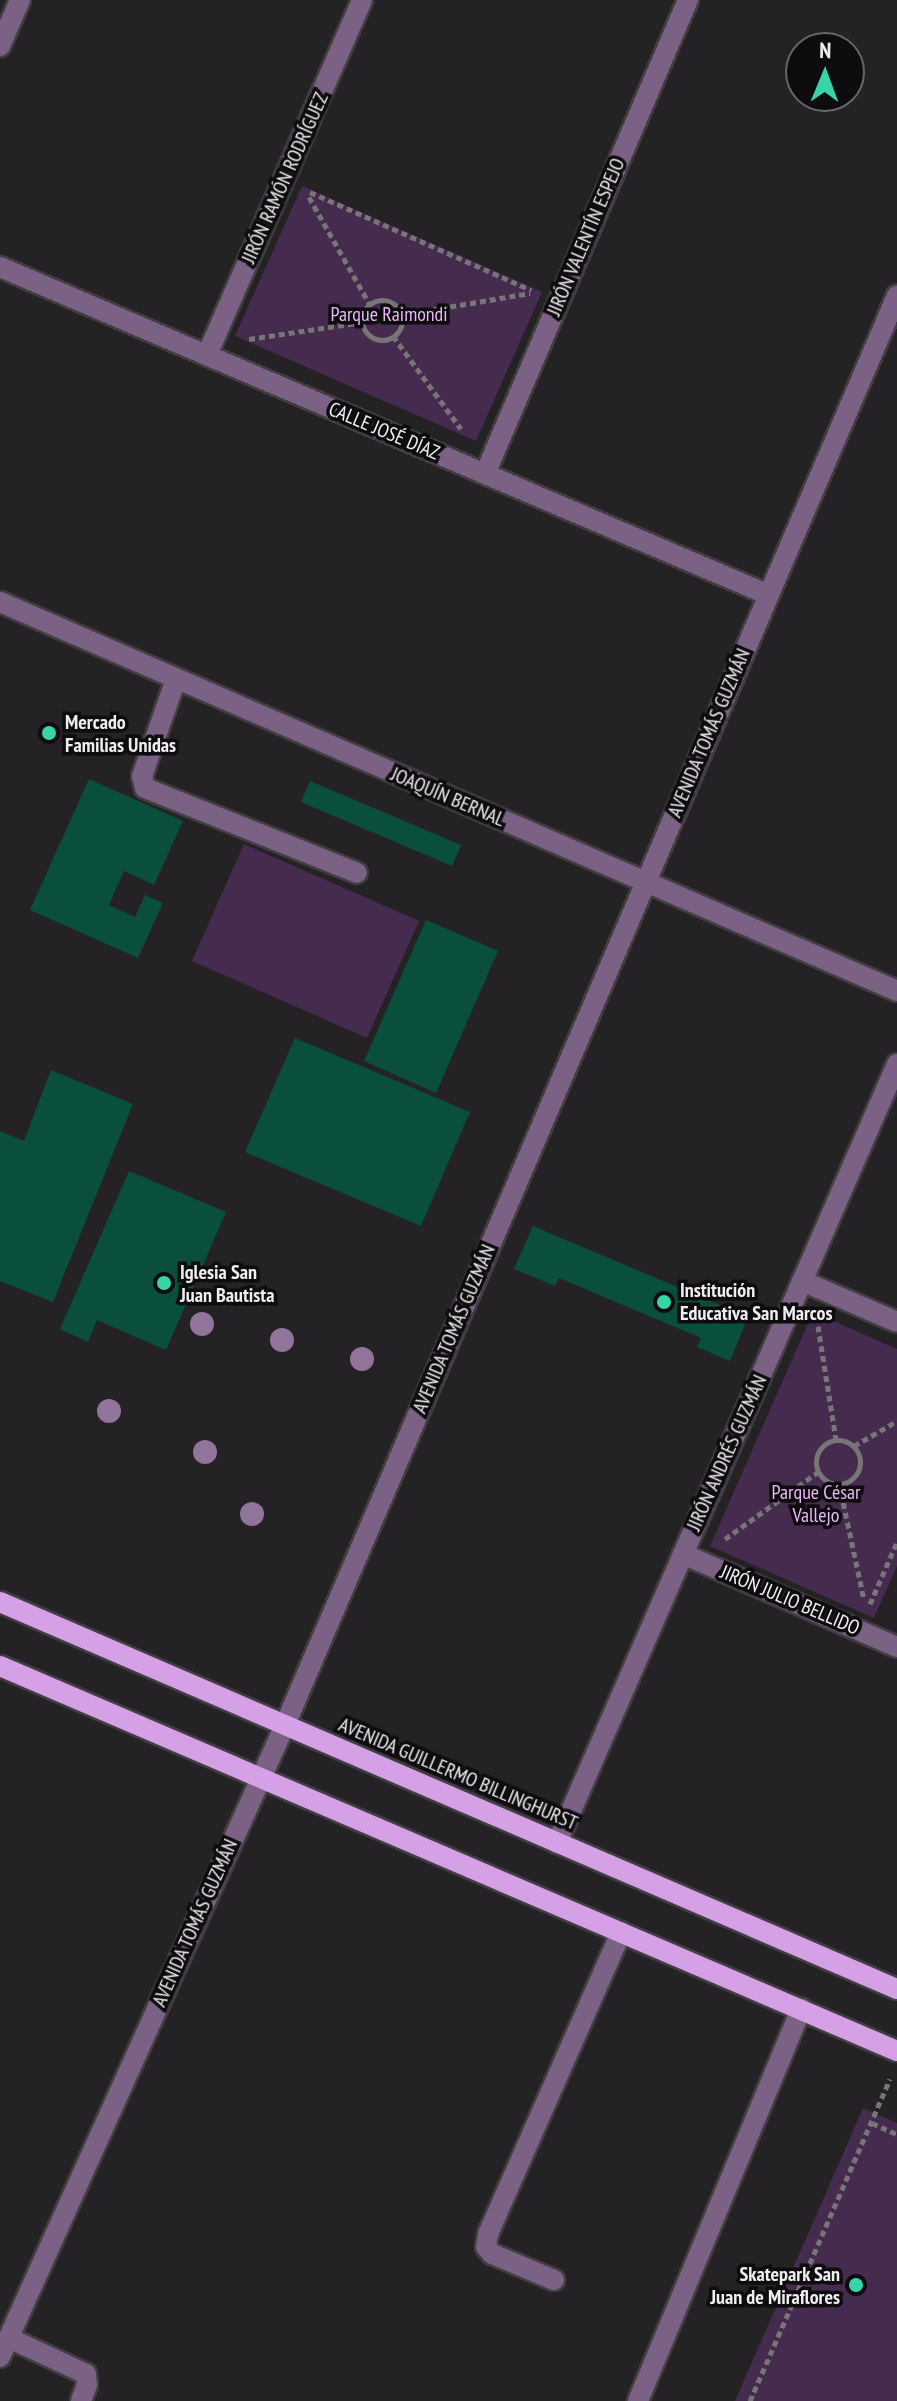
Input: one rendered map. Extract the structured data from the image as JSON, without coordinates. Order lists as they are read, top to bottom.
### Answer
{
  "streets": {
    "main road": ["AVENIDA GUILLERMO BILLINGHURST"],
    "street": [
      "JIRÓN RAMÓN RODRÍGUEZ",
      "JIRÓN VALENTÍN ESPEJO",
      "CALLE JOSÉ DÍAZ",
      "AVENIDA TOMÁS GUZMÁN",
      "JOAQUÍN BERNAL",
      "JIRÓN ANDRÉS GUZMÁN",
      "JIRÓN JULIO BELLIDO"
    ]
  },
  "crossings": [
    ["JIRÓN RAMÓN RODRÍGUEZ", "CALLE JOSÉ DÍAZ"],
    ["JIRÓN VALENTÍN ESPEJO", "CALLE JOSÉ DÍAZ"],
    ["CALLE JOSÉ DÍAZ", "AVENIDA TOMÁS GUZMÁN"],
    ["AVENIDA TOMÁS GUZMÁN", "JOAQUÍN BERNAL"],
    ["AVENIDA TOMÁS GUZMÁN", "AVENIDA GUILLERMO BILLINGHURST"],
    ["JIRÓN ANDRÉS GUZMÁN", "JIRÓN JULIO BELLIDO"],
    ["JIRÓN ANDRÉS GUZMÁN", "AVENIDA GUILLERMO BILLINGHURST"]
  ],
  "parks": ["Parque Raimondi", "Parque César Vallejo"],
  "places": [
    "Mercado Familias Unidas",
    "Iglesia San Juan Bautista",
    "Institución Educativa San Marcos",
    "Skatepark San Juan de Miraflores"
  ],
  "north": "top"
}
